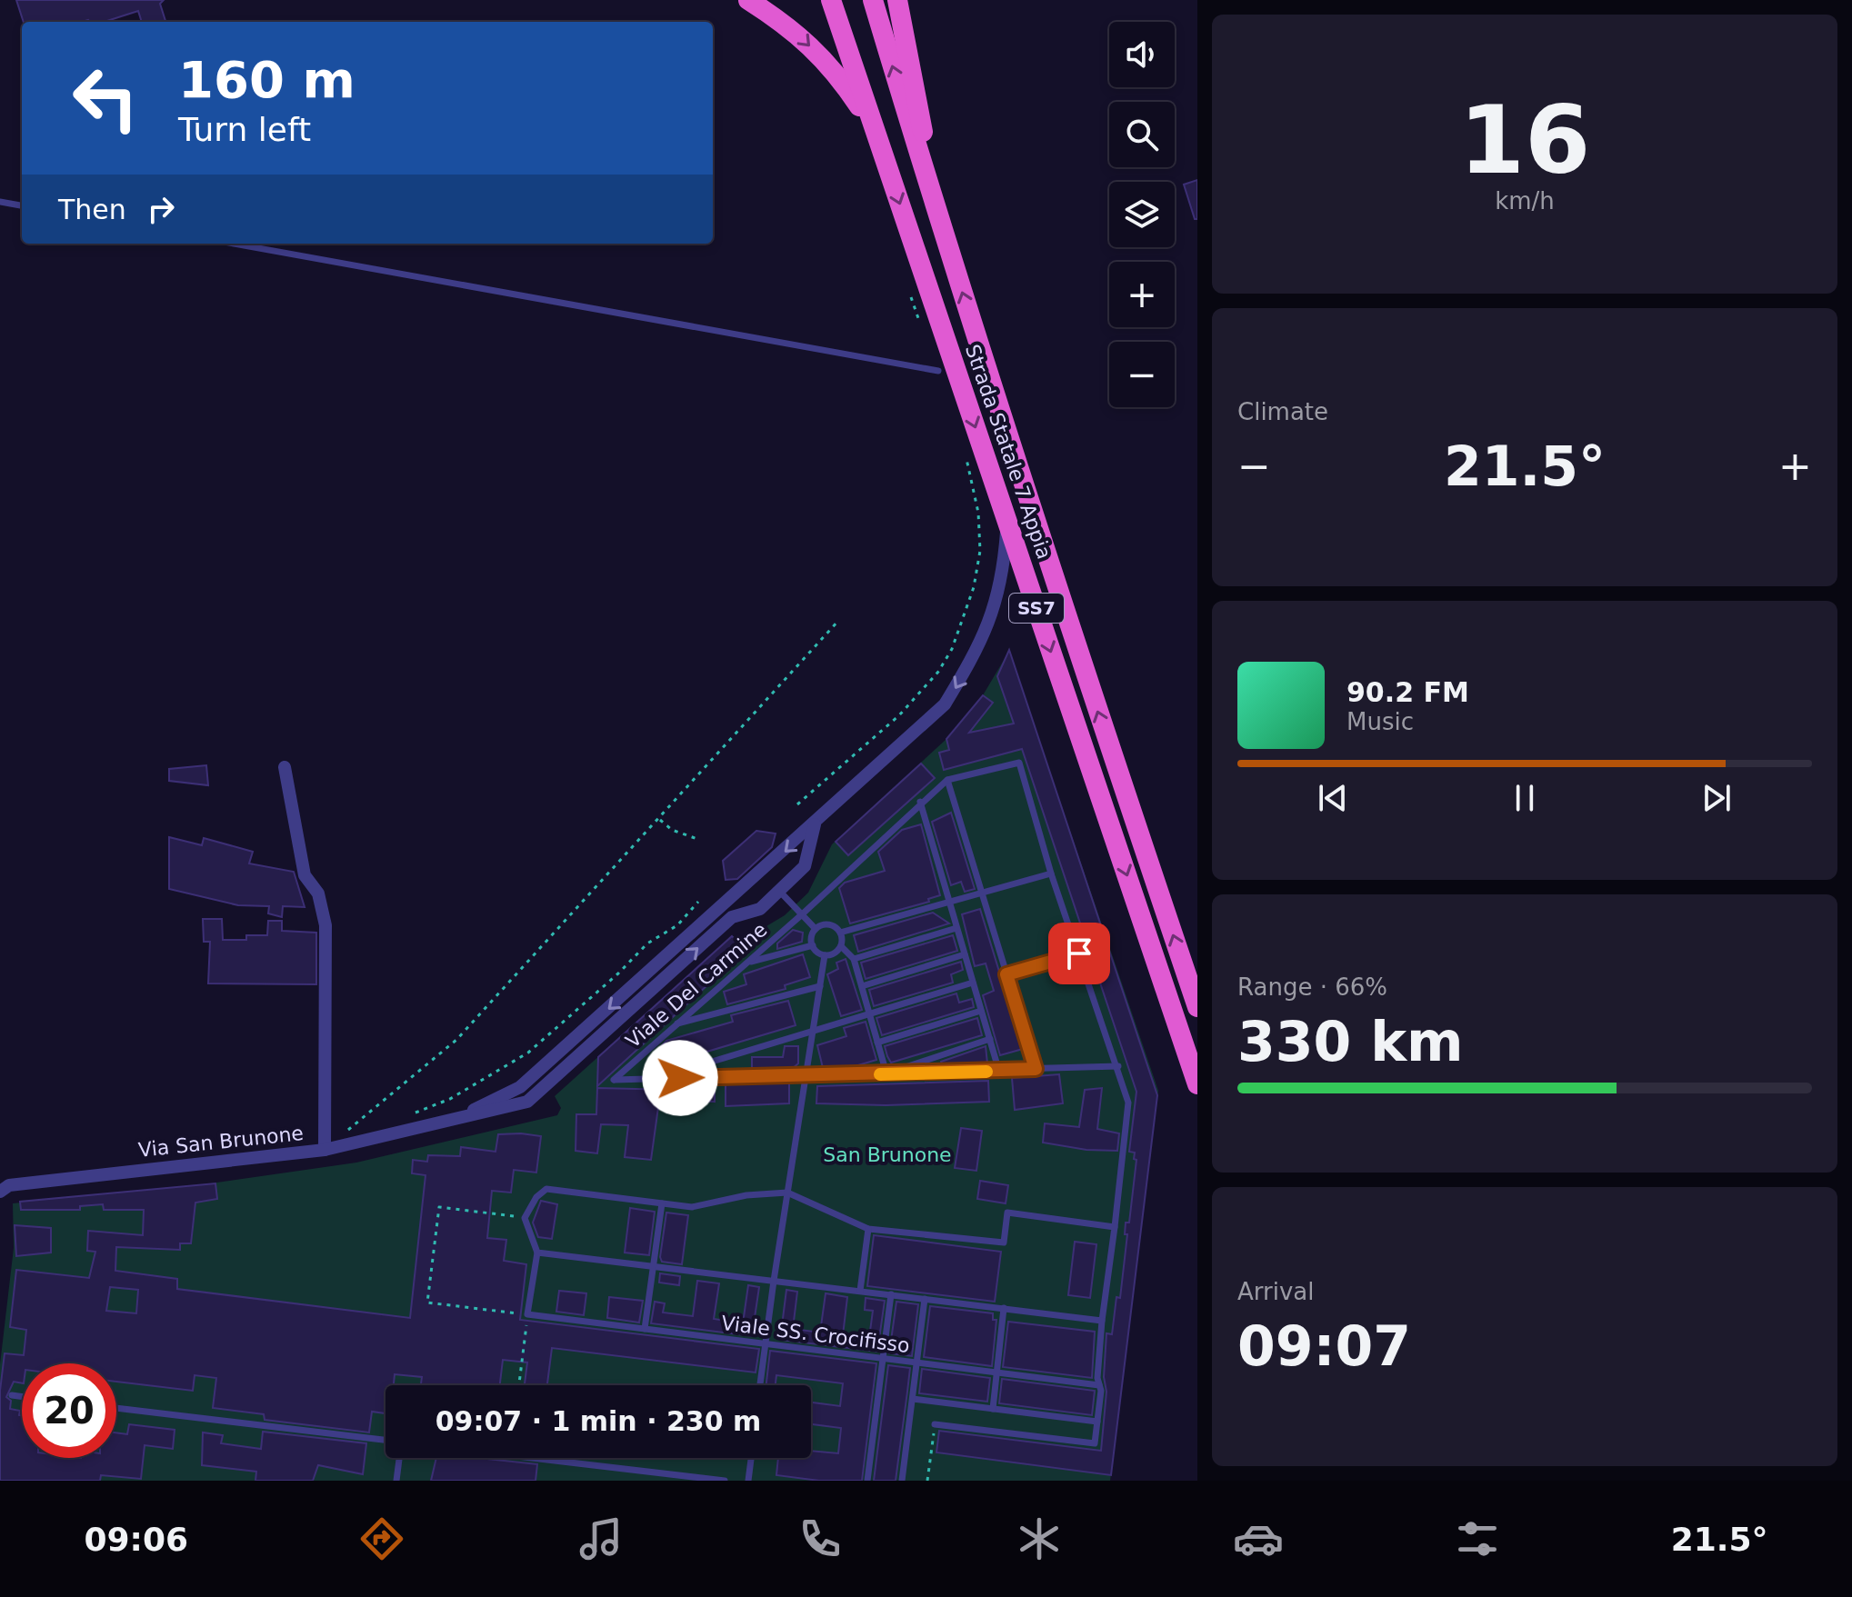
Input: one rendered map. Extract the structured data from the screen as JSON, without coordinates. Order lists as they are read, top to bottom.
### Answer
{
  "streets": {
    "highway": ["Strada Statale 7 Appia", "SS7"],
    "street": ["Via San Brunone"],
    "lane": ["Viale Del Carmine", "Viale SS. Crocifisso"]
  },
  "parks": ["San Brunone"],
  "page": {
    "tile": [
      ["16", "km/h"],
      "Climate",
      ["Range · 66%", "330 km"],
      ["Arrival", "09:07"]
    ],
    "map_buttons": ["+", "−"],
    "turn": ["160 m", "Turn left"],
    "then": "Then",
    "heat": ["−", "21.5°", "+"],
    "song": ["90.2 FM", "Music"],
    "limit": "20",
    "trip": "09:07 · 1 min · 230 m",
    "tabs": ["09:06", "21.5°"]
  }
}
